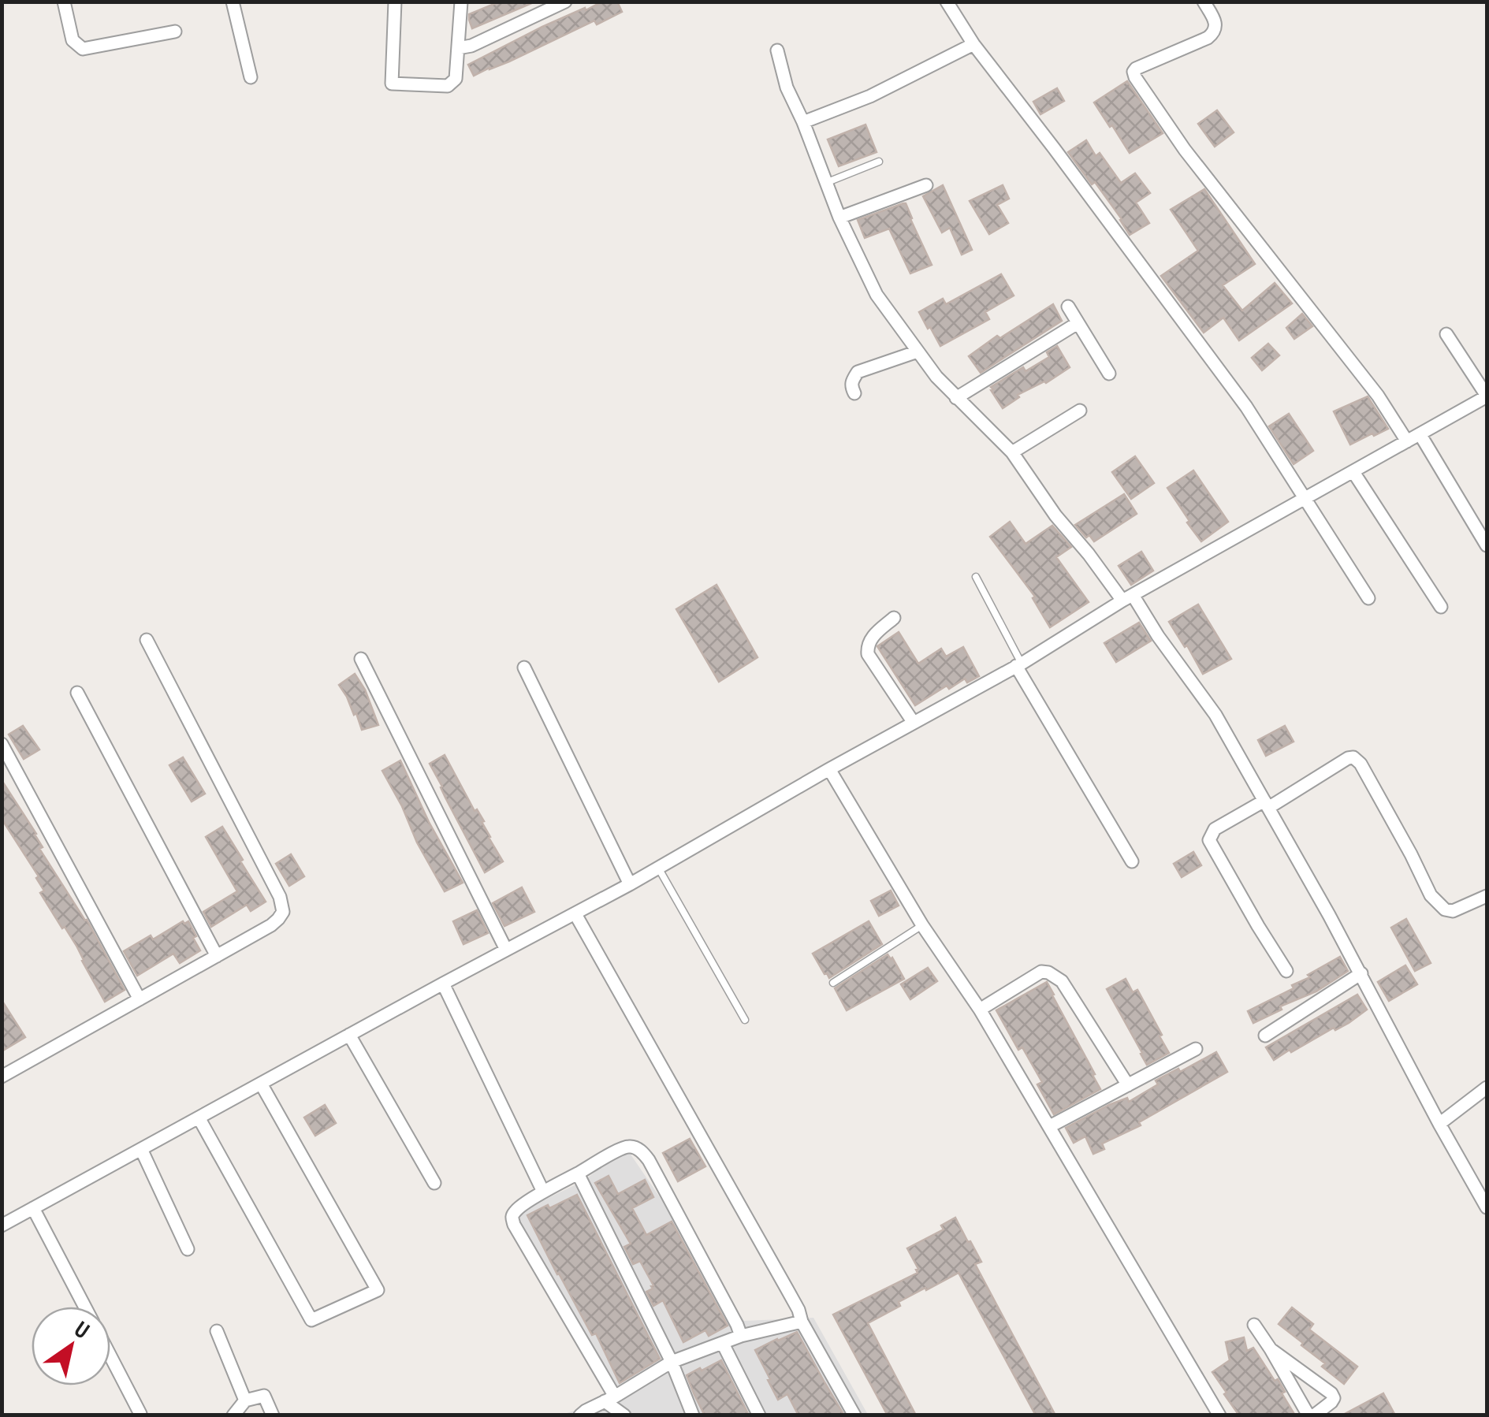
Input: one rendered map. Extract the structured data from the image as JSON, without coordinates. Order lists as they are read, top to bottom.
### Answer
{
  "north": "top right"
}
